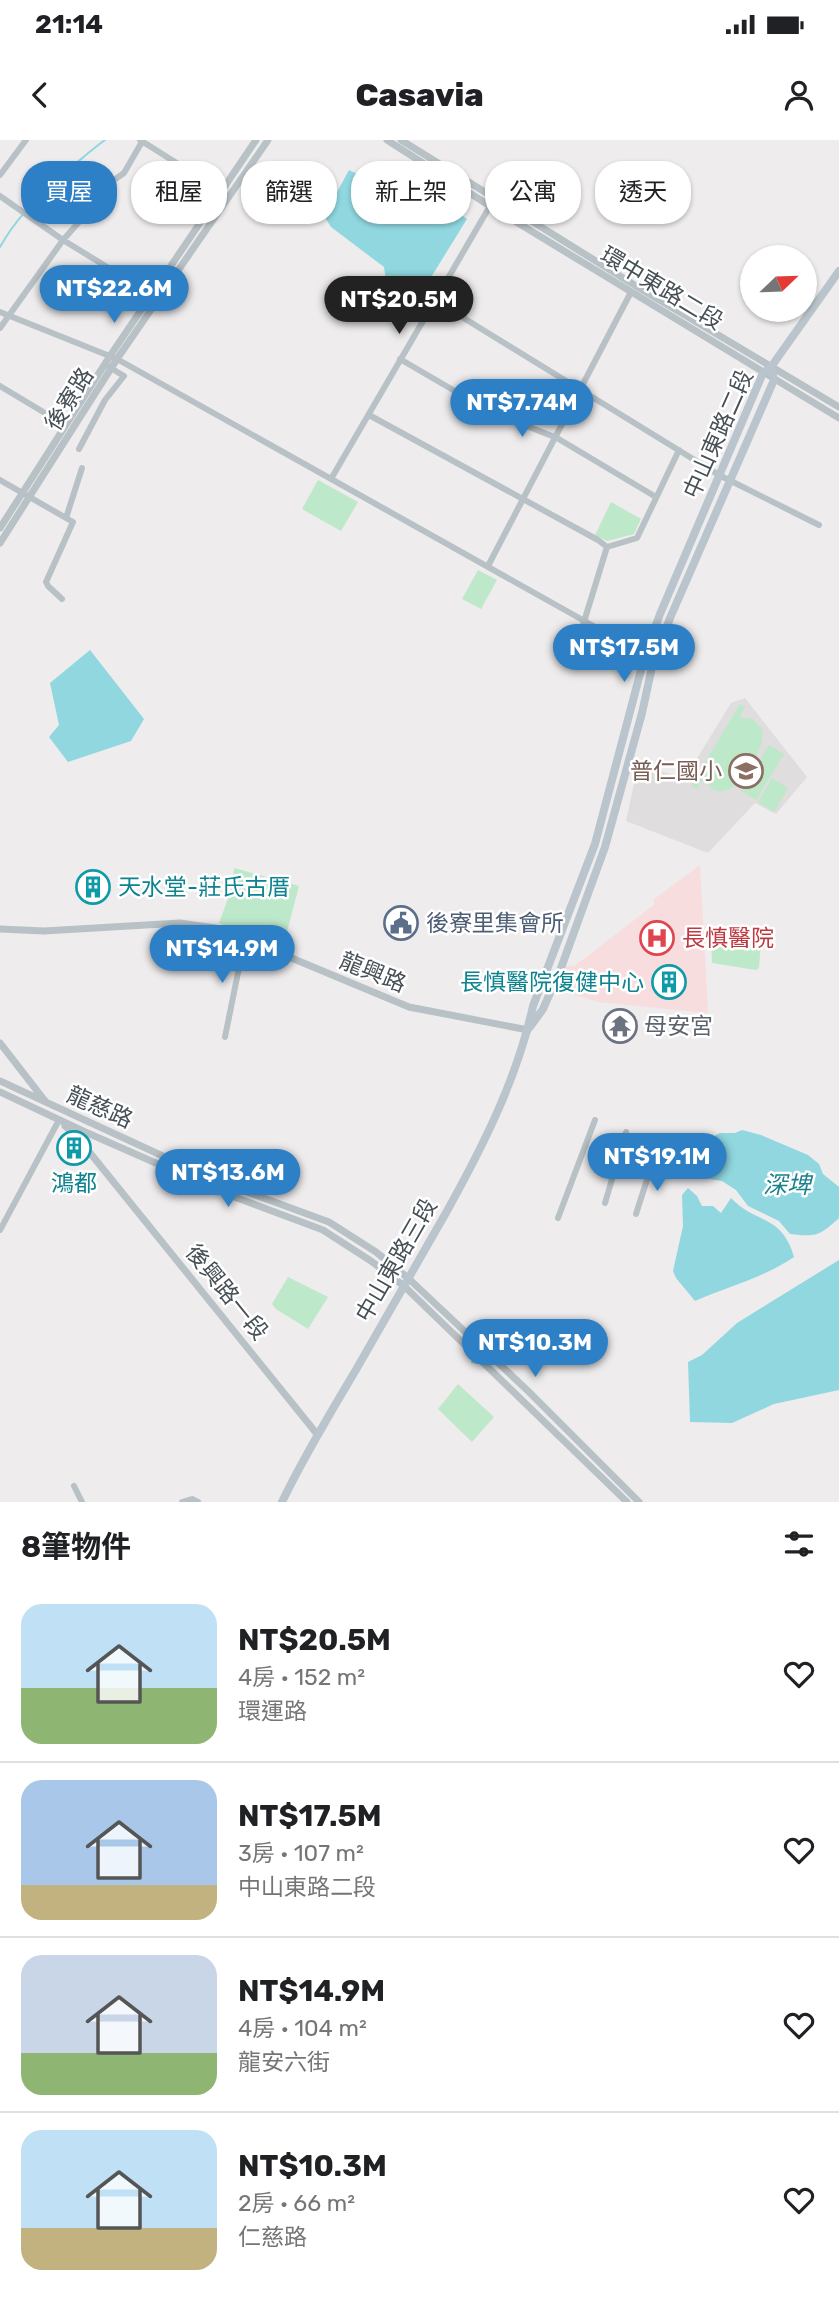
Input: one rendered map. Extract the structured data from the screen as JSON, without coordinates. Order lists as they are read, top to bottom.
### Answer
{
  "streets": {
    "main road": ["中山東路二段", "中山東路三段"],
    "street": [
      "環中東路二段",
      "後寮路",
      "龍興路",
      "龍慈路",
      "後興路一段"
    ]
  },
  "crossings": [
    ["環中東路二段", "中山東路二段"],
    ["中山東路二段", "龍興路"],
    ["中山東路二段", "中山東路三段"],
    ["龍興路", "中山東路三段"],
    ["龍慈路", "中山東路三段"],
    ["龍慈路", "後興路一段"],
    ["中山東路三段", "後興路一段"]
  ],
  "water": ["深埤"],
  "places": {
    "school or university": ["普仁國小"],
    "building": ["天水堂-莊氏古厝", "長慎醫院復健中心", "鴻都"],
    "public building": ["後寮里集會所"],
    "hospital": ["長慎醫院"],
    "temple": ["母安宮"]
  },
  "north": "top right",
  "page": {
    "status": "21:14",
    "header": "Casavia",
    "chip": [
      "買屋",
      "租屋",
      "篩選",
      "新上架",
      "公寓",
      "透天"
    ],
    "price": [
      "NT$22.6M",
      "NT$20.5M",
      "NT$7.74M",
      "NT$17.5M",
      "NT$14.9M",
      "NT$19.1M",
      "NT$13.6M",
      "NT$10.3M"
    ],
    "heading": "8筆物件",
    "list": [
      {
        "name": "NT$20.5M",
        "note": "4房 · 152 m² · 環運路"
      },
      {
        "name": "NT$17.5M",
        "note": "3房 · 107 m² · 中山東路二段"
      },
      {
        "name": "NT$14.9M",
        "note": "4房 · 104 m² · 龍安六街"
      },
      {
        "name": "NT$10.3M",
        "note": "2房 · 66 m² · 仁慈路"
      }
    ]
  }
}
